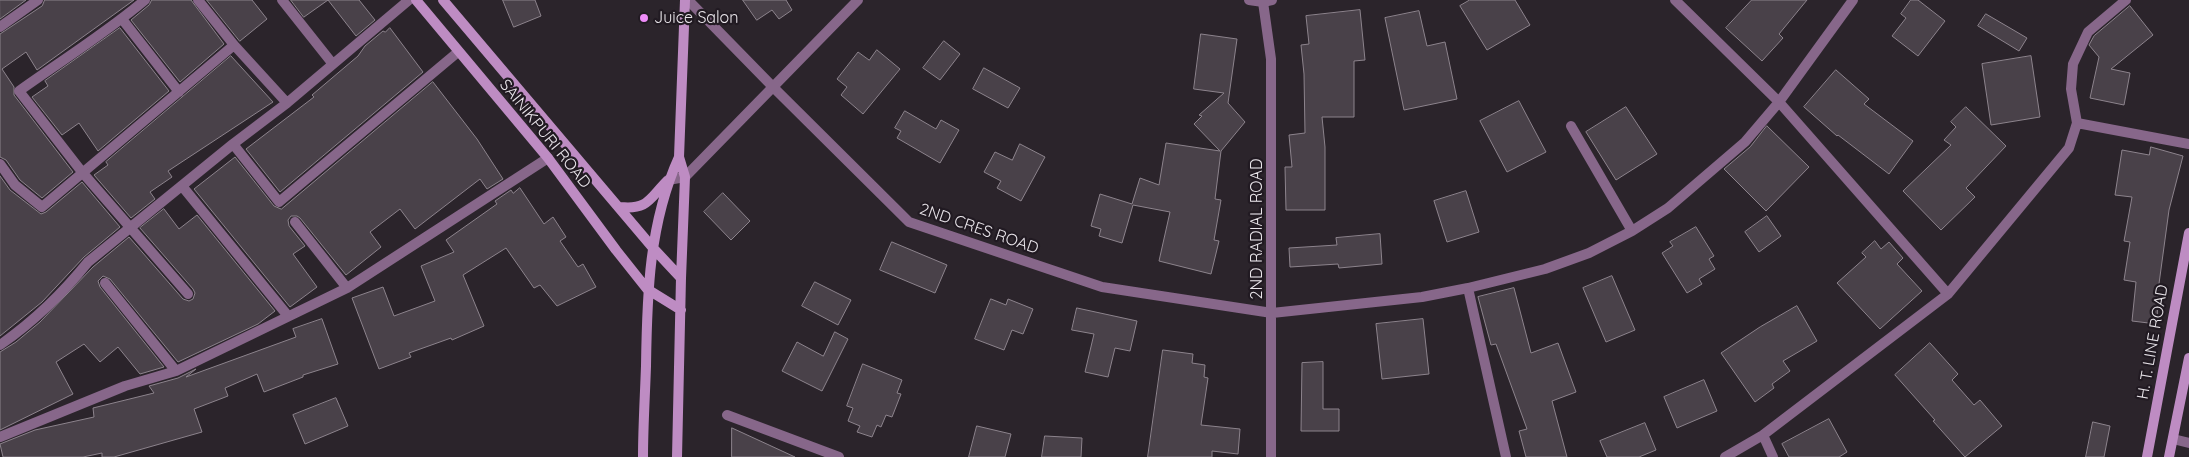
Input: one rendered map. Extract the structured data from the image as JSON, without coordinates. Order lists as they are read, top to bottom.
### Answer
{
  "streets": {
    "main road": ["SAINIKPURI ROAD", "H. T. LINE ROAD"],
    "street": ["2ND CRES ROAD", "2ND RADIAL ROAD"]
  },
  "crossings": [
    ["2ND CRES ROAD", "2ND RADIAL ROAD"]
  ],
  "places": ["Juice Salon"]
}
